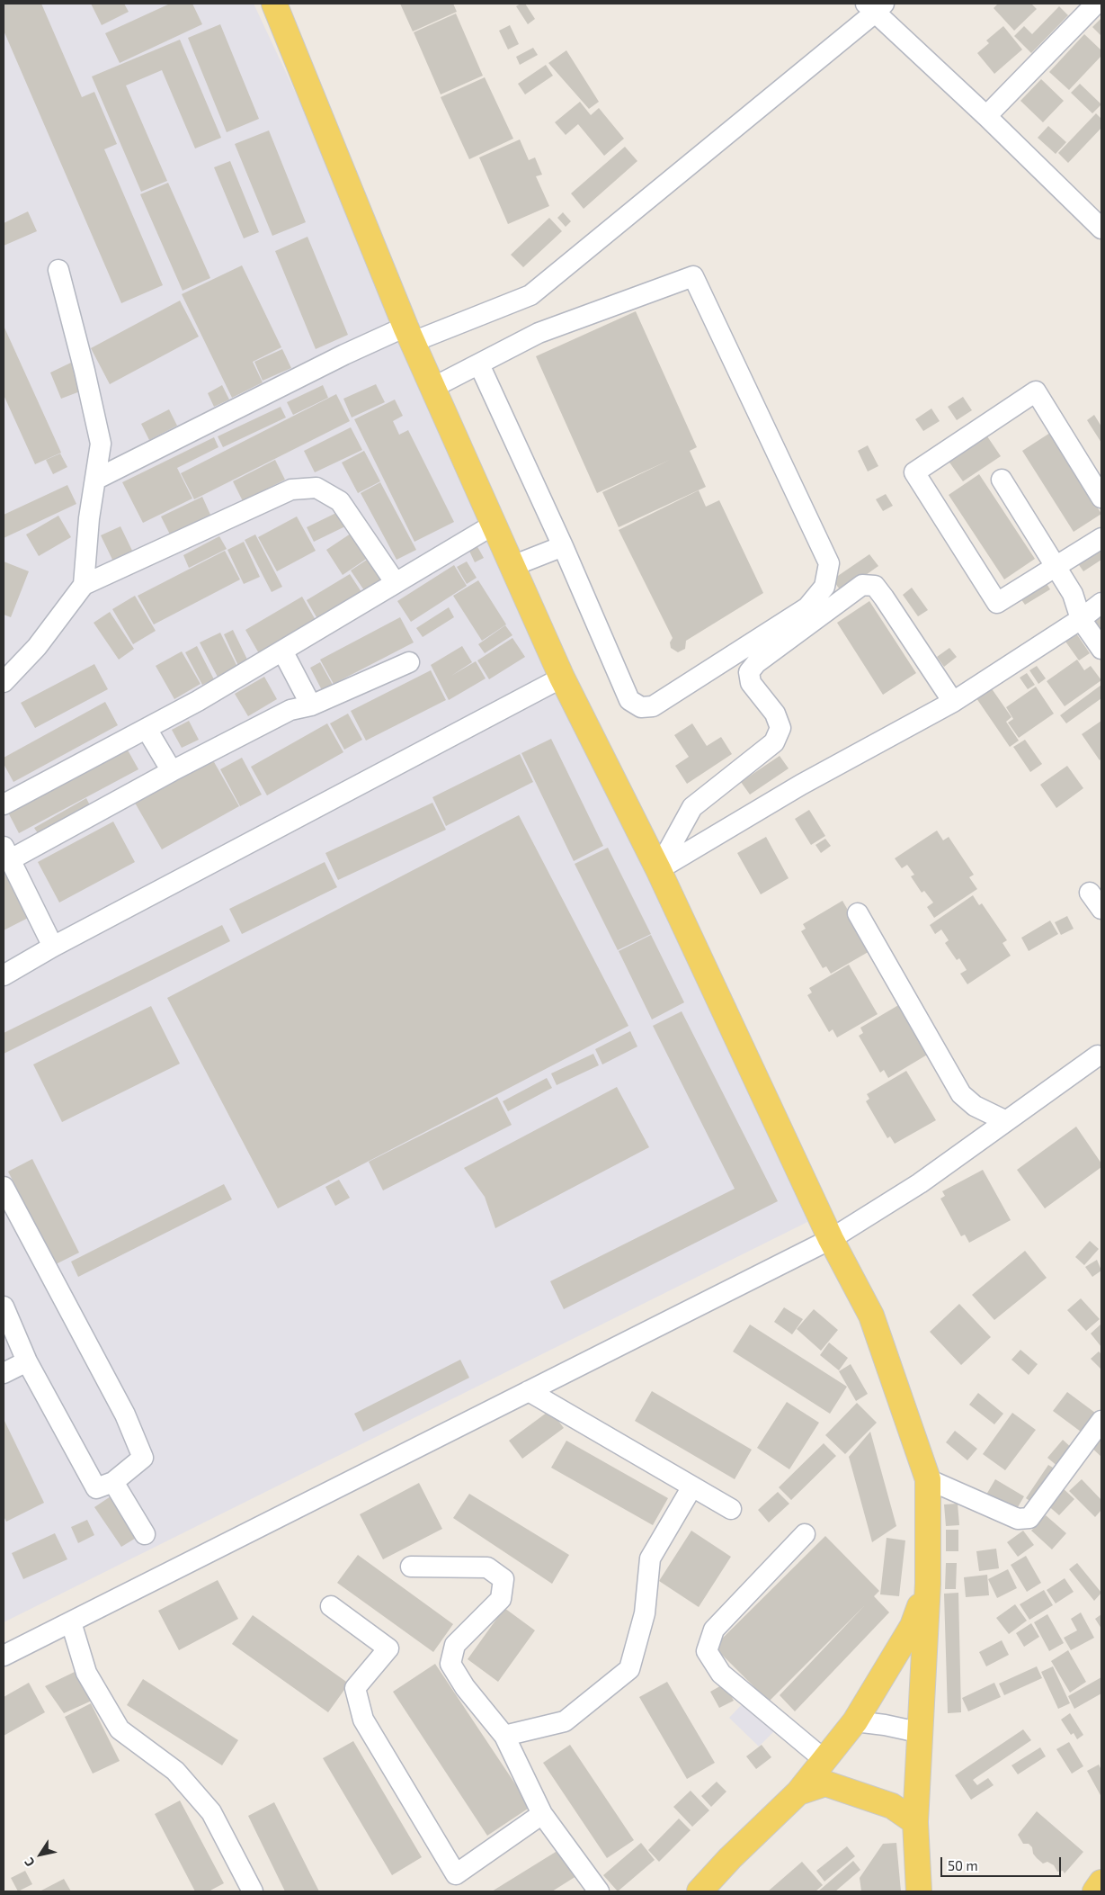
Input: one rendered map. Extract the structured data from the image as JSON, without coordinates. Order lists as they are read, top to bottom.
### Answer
{
  "scale_bar": "50 m",
  "north": "bottom left"
}
